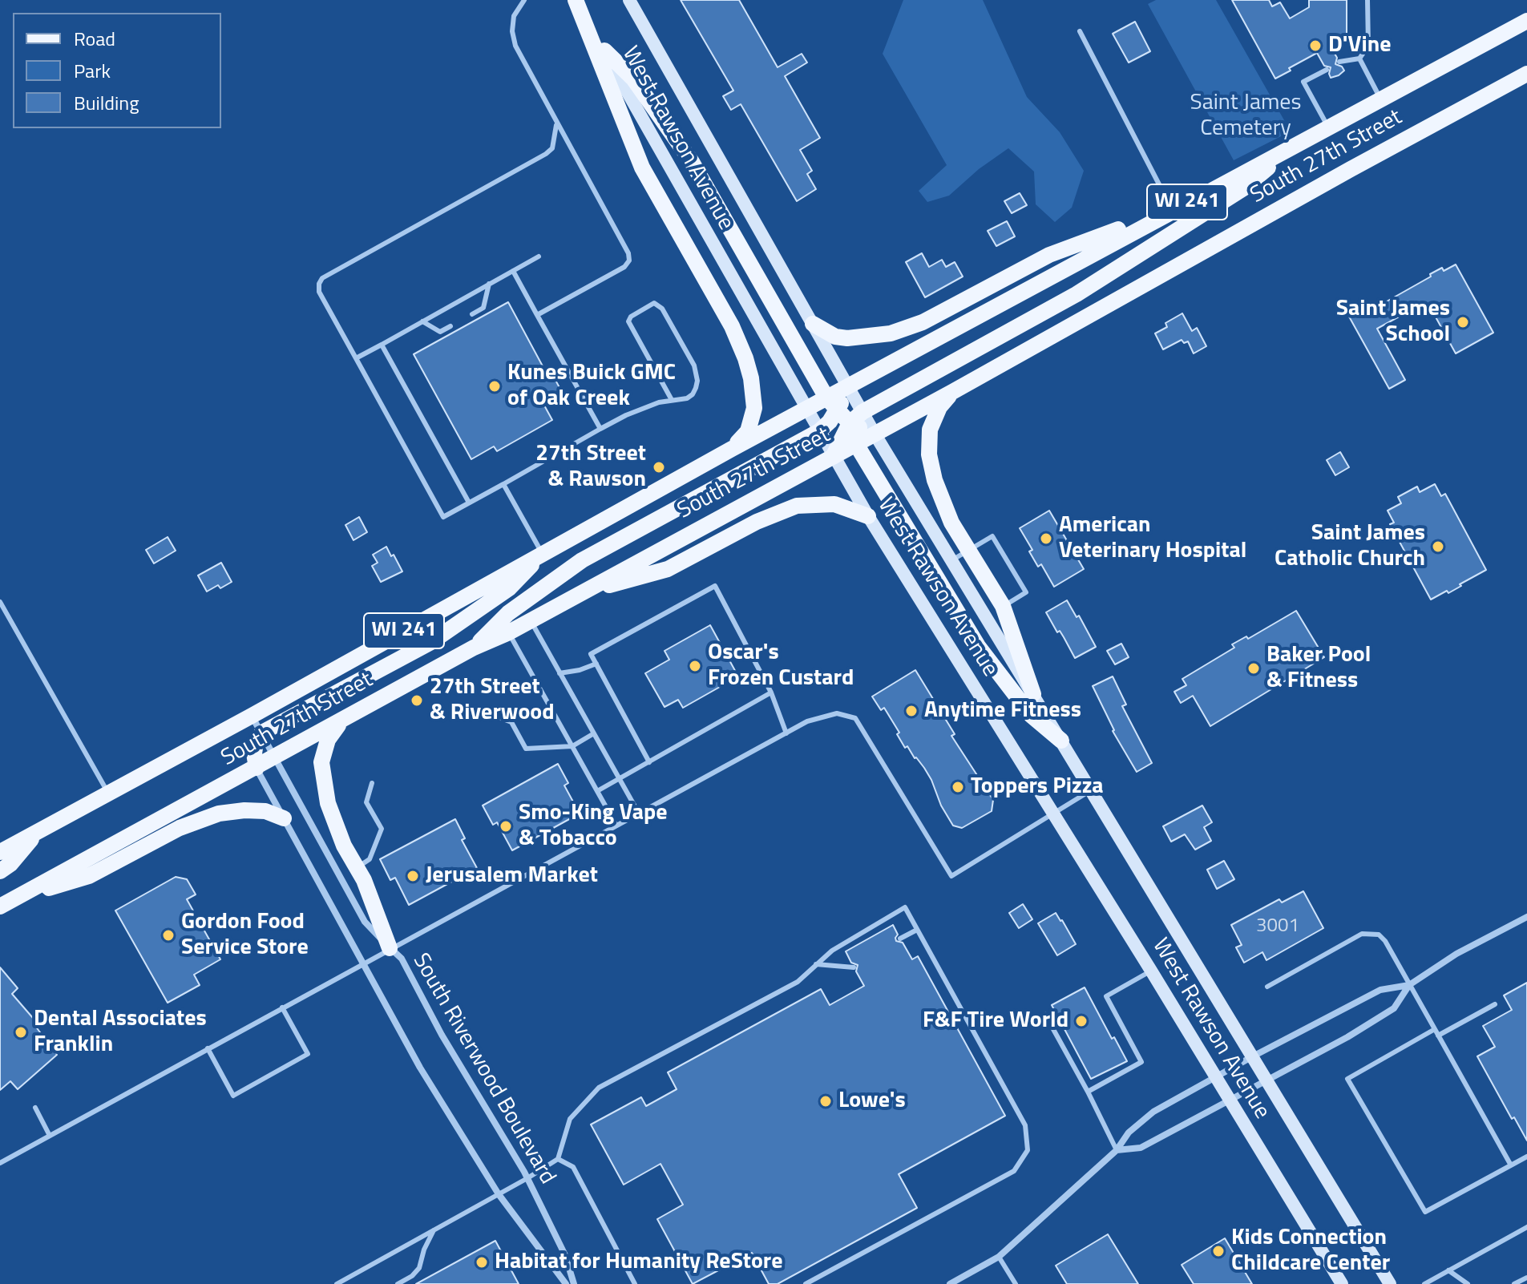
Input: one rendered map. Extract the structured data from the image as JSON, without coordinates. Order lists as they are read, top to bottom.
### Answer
{
  "streets": {
    "main road": ["West Rawson Avenue", "South 27th Street", "WI 241"],
    "street": ["South Riverwood Boulevard"]
  },
  "crossings": [
    ["West Rawson Avenue", "South 27th Street"],
    ["South 27th Street", "South Riverwood Boulevard"]
  ],
  "parks": ["Saint James Cemetery"],
  "places": [
    "D'Vine",
    "Saint James School",
    "Kunes Buick GMC of Oak Creek",
    "27th Street & Rawson",
    "American Veterinary Hospital",
    "Saint James Catholic Church",
    "Oscar's Frozen Custard",
    "Baker Pool & Fitness",
    "27th Street & Riverwood",
    "Anytime Fitness",
    "Toppers Pizza",
    "Smo-King Vape & Tobacco",
    "Jerusalem Market",
    "Gordon Food Service Store",
    "F&F Tire World",
    "Dental Associates Franklin",
    "Lowe's",
    "Kids Connection Childcare Center",
    "Habitat for Humanity ReStore"
  ],
  "house_numbers": ["3001"],
  "legend": ["Road", "Park", "Building"]
}
